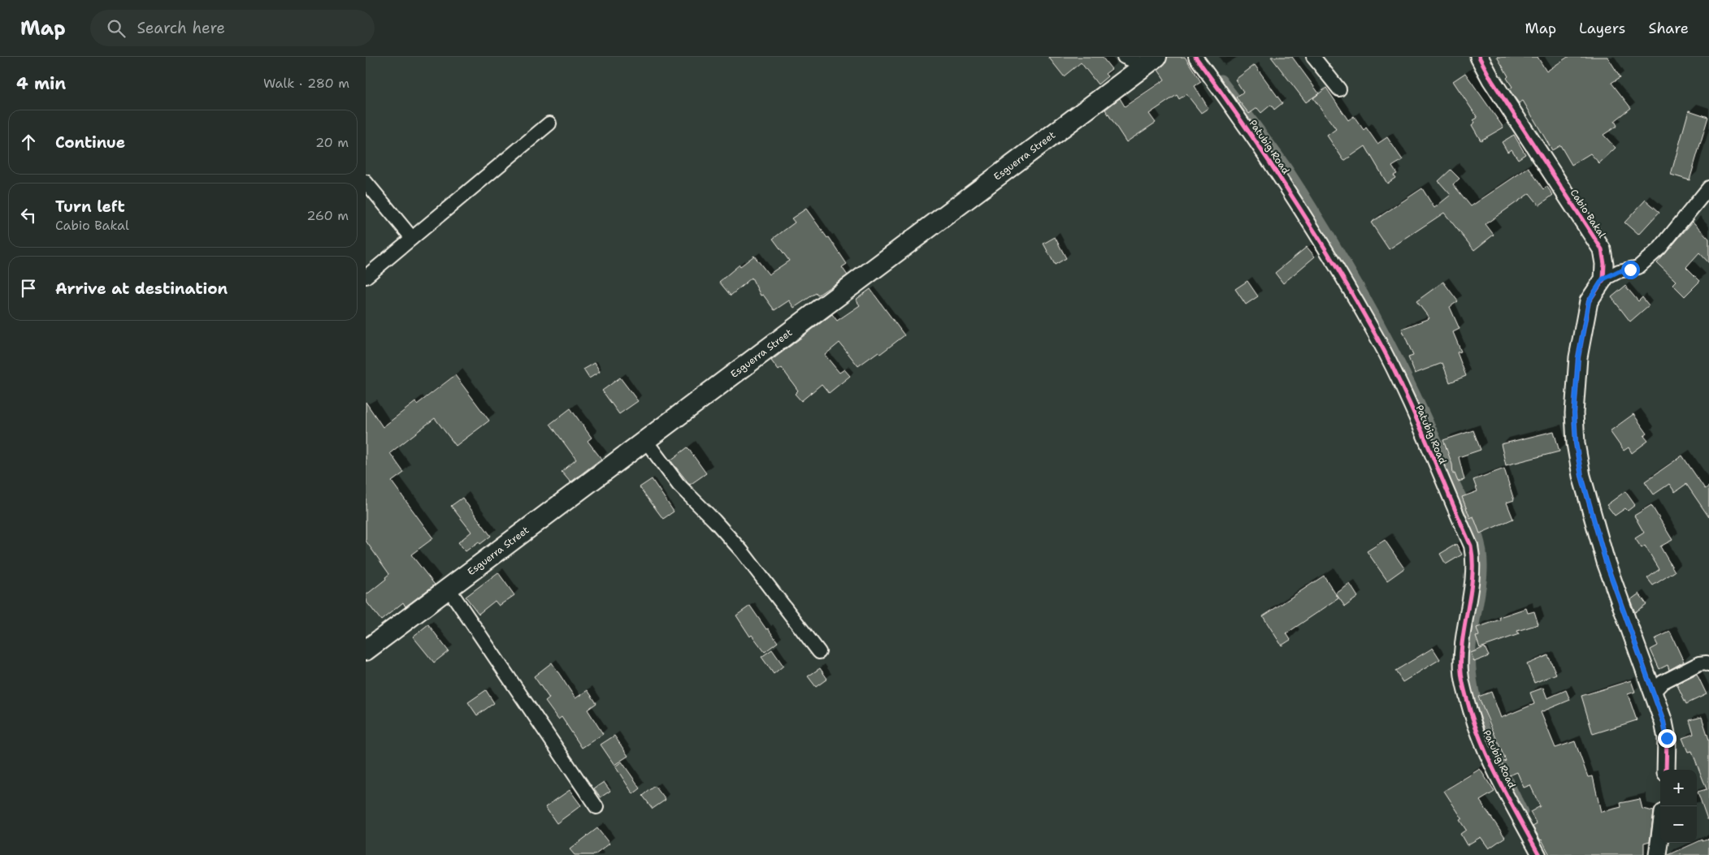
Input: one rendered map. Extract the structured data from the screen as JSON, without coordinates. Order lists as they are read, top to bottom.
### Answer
{
  "streets": {
    "main road": ["Esguerra Street"],
    "street": ["Patubig Road", "Cabio Bakal"]
  },
  "page": {
    "header": "Map",
    "search": "Search here",
    "nav": ["Map", "Layers", "Share"],
    "heading": ["4 min", "Walk · 280 m"],
    "list": [
      ["Continue", "20 m"],
      ["Turn left", "Cabio Bakal", "260 m"],
      "Arrive at destination"
    ],
    "map_buttons": ["+", "−"]
  }
}
